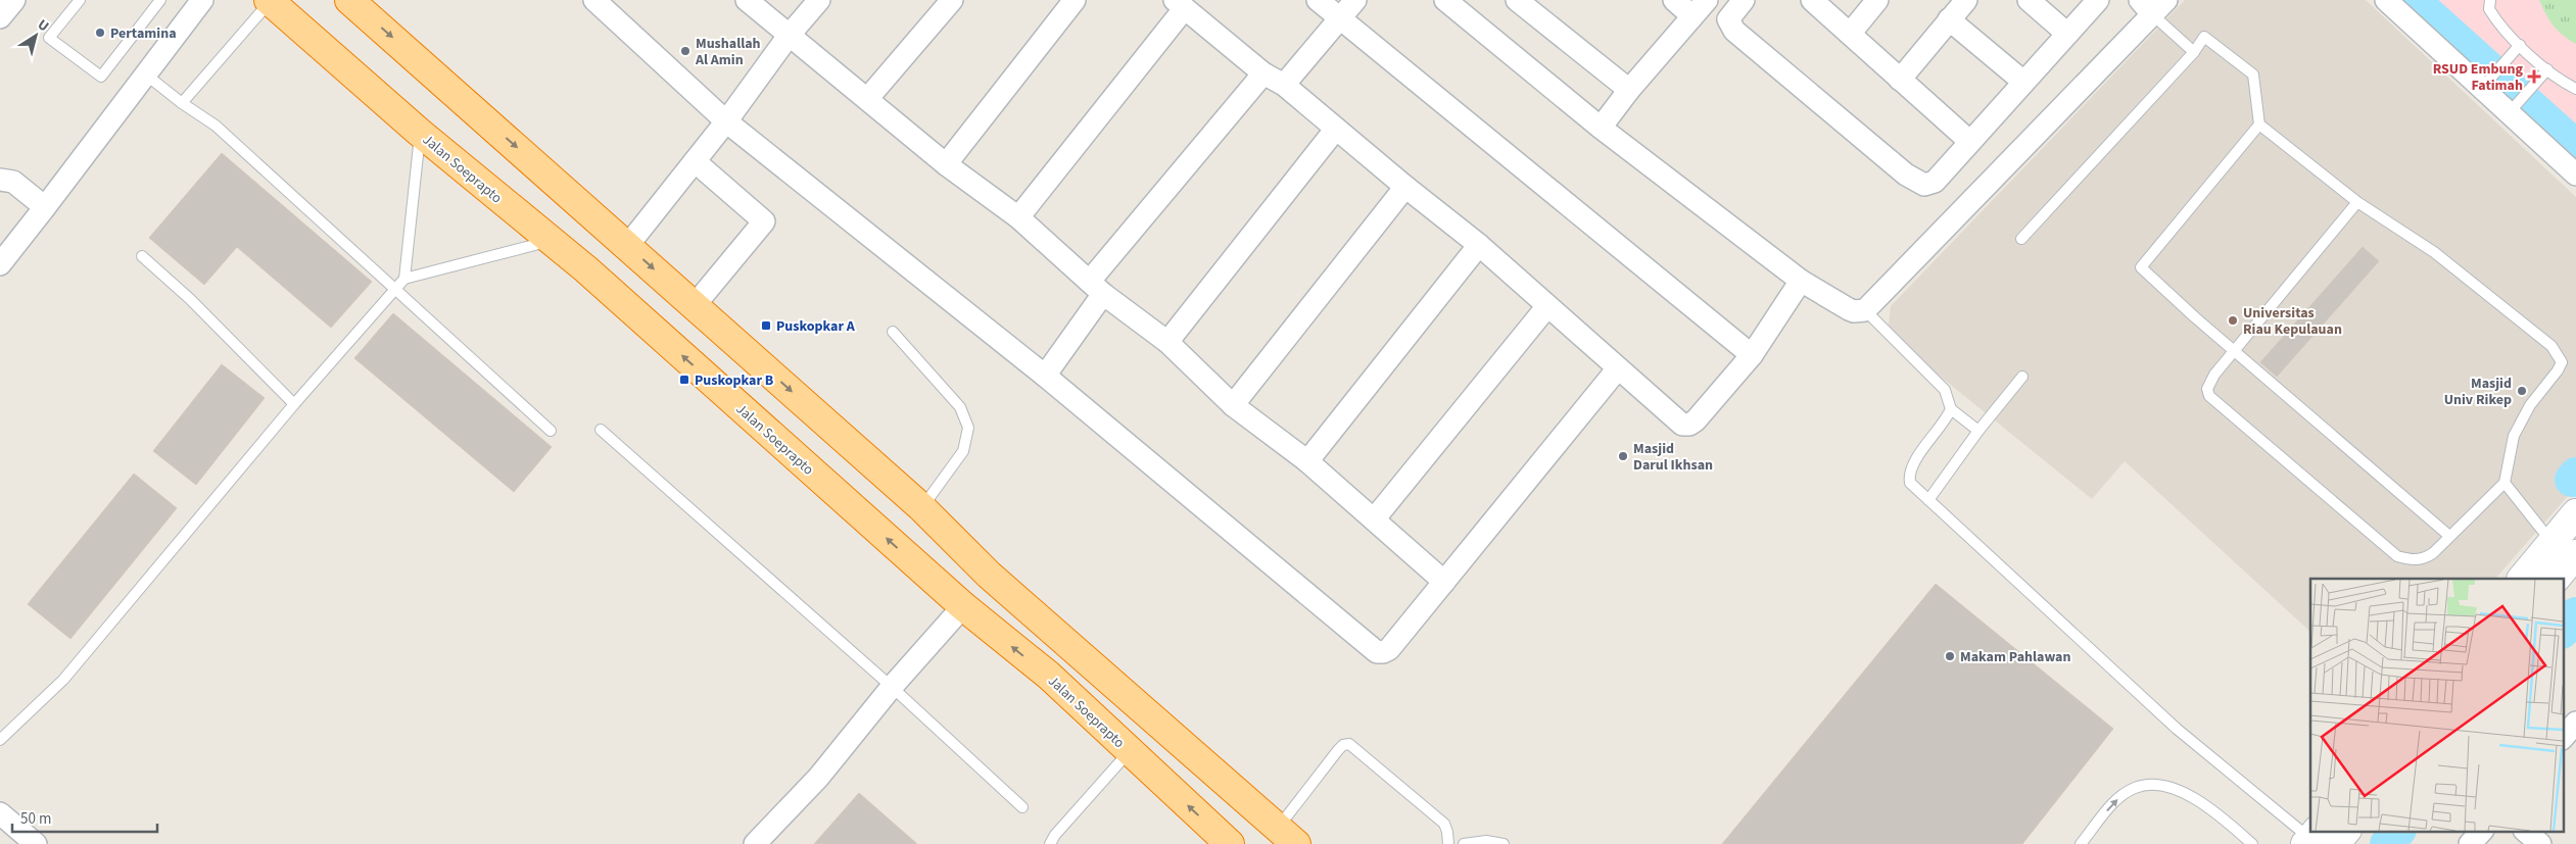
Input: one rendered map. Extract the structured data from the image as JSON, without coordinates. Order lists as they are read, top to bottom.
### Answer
{
  "streets": {
    "highway": ["Jalan Soeprapto"]
  },
  "places": {
    "other": [
      "Pertamina",
      "Mushallah Al Amin",
      "Universitas Riau Kepulauan",
      "Masjid Univ Rikep",
      "Masjid Darul Ikhsan",
      "Makam Pahlawan"
    ],
    "health": ["RSUD Embung Fatimah"],
    "transit": ["Puskopkar A", "Puskopkar B"]
  },
  "scale_bar": "50 m",
  "north": "top right"
}
